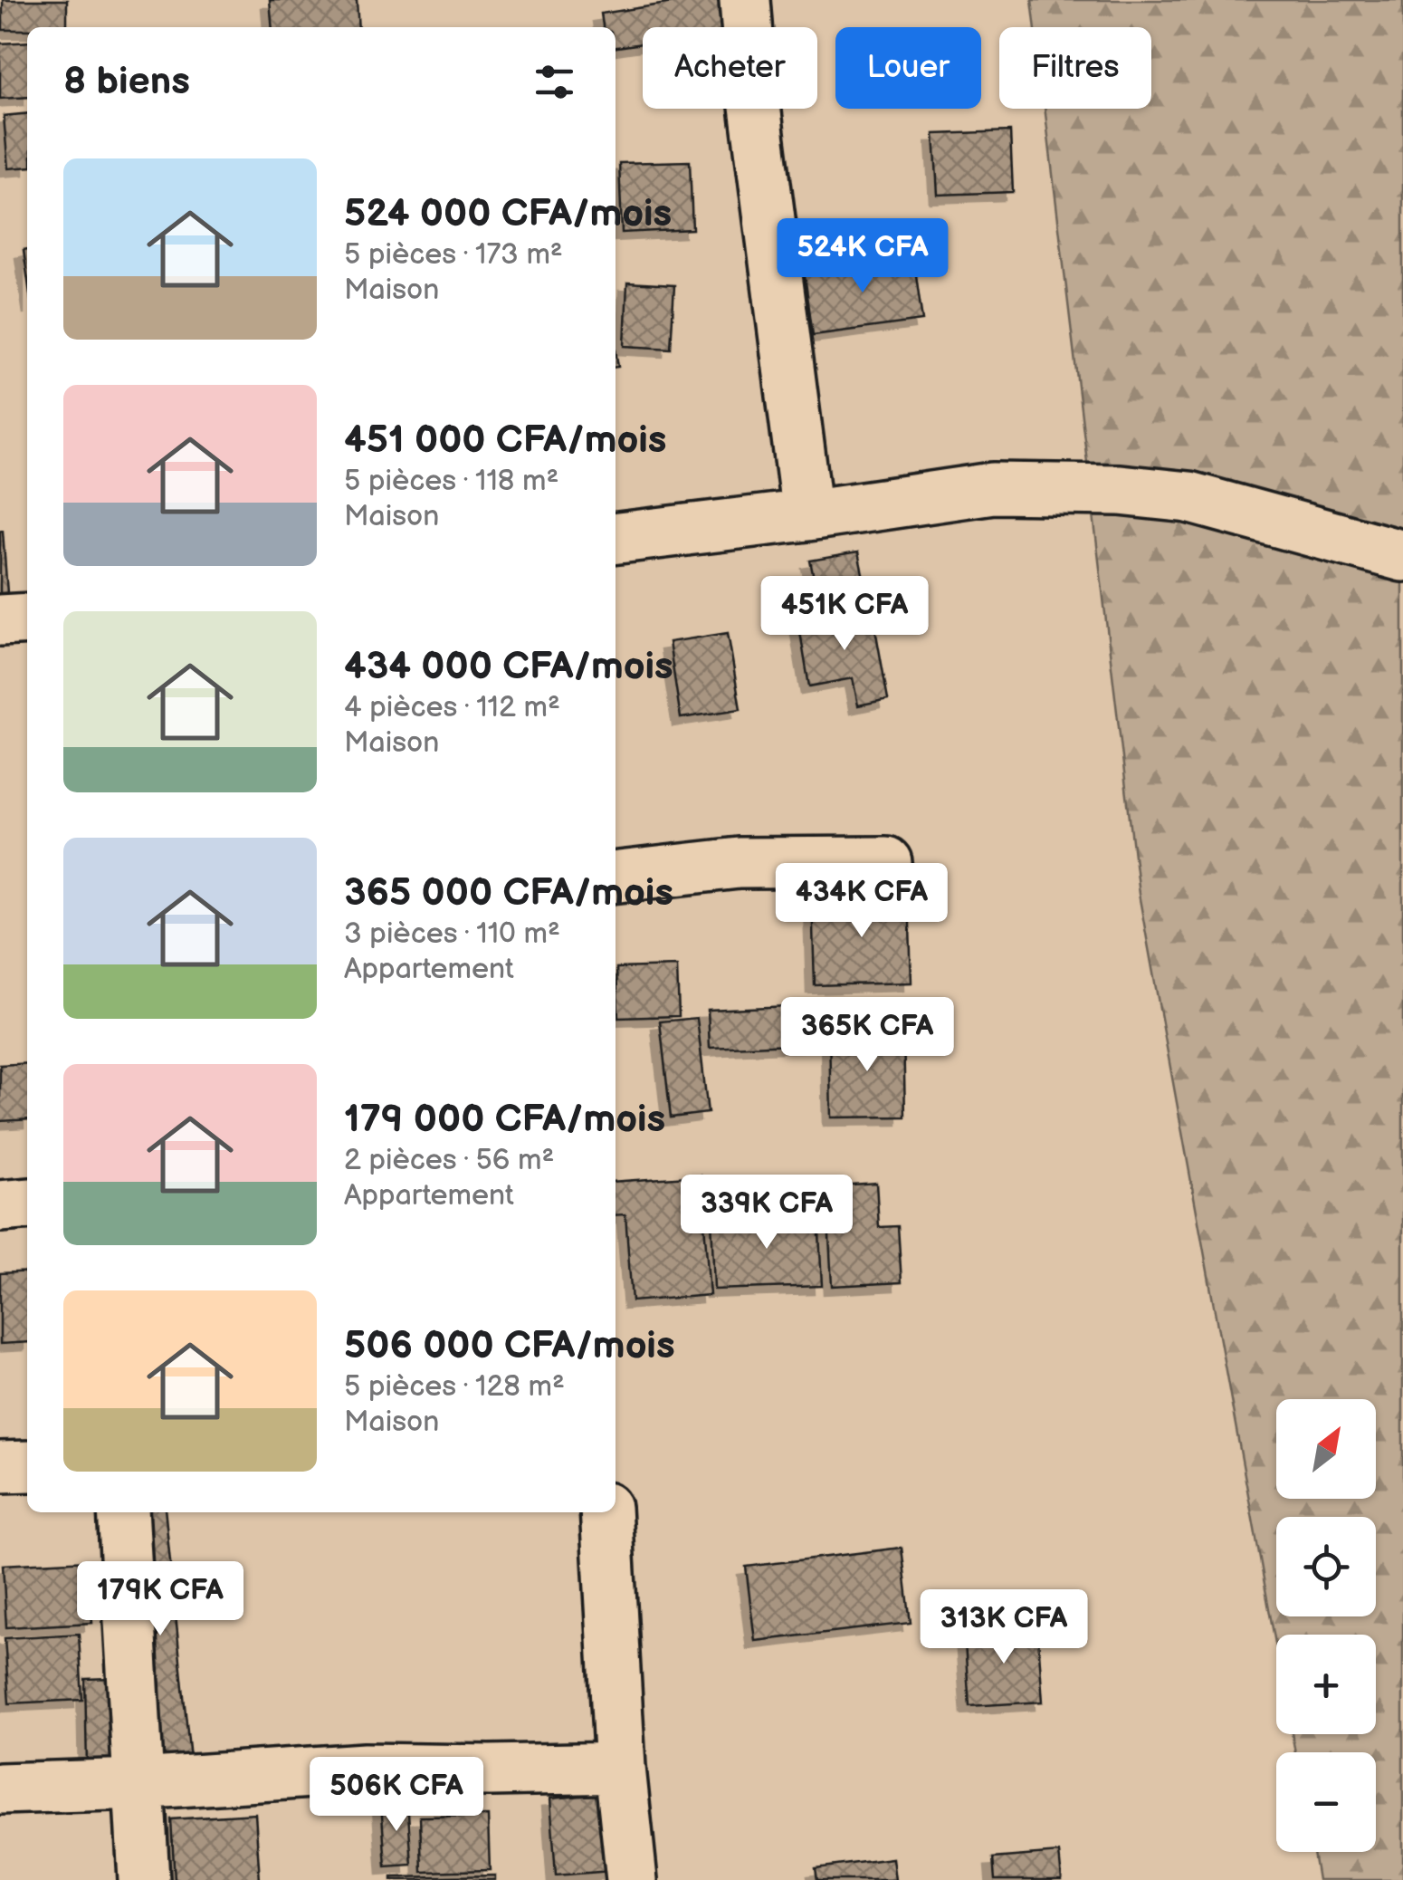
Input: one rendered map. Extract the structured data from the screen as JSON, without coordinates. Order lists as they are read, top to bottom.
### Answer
{
  "north": "top right",
  "page": {
    "chip": ["Acheter", "Louer", "Filtres"],
    "heading": "8 biens",
    "list": [
      {
        "name": "524 000 CFA/mois",
        "note": "5 pièces · 173 m² · Maison"
      },
      {
        "name": "451 000 CFA/mois",
        "note": "5 pièces · 118 m² · Maison"
      },
      {
        "name": "434 000 CFA/mois",
        "note": "4 pièces · 112 m² · Maison"
      },
      {
        "name": "365 000 CFA/mois",
        "note": "3 pièces · 110 m² · Appartement"
      },
      {
        "name": "179 000 CFA/mois",
        "note": "2 pièces · 56 m² · Appartement"
      },
      {
        "name": "506 000 CFA/mois",
        "note": "5 pièces · 128 m² · Maison"
      }
    ],
    "price": [
      "524K CFA",
      "451K CFA",
      "434K CFA",
      "365K CFA",
      "339K CFA",
      "179K CFA",
      "313K CFA",
      "506K CFA"
    ],
    "map_buttons": ["+", "−"]
  }
}
